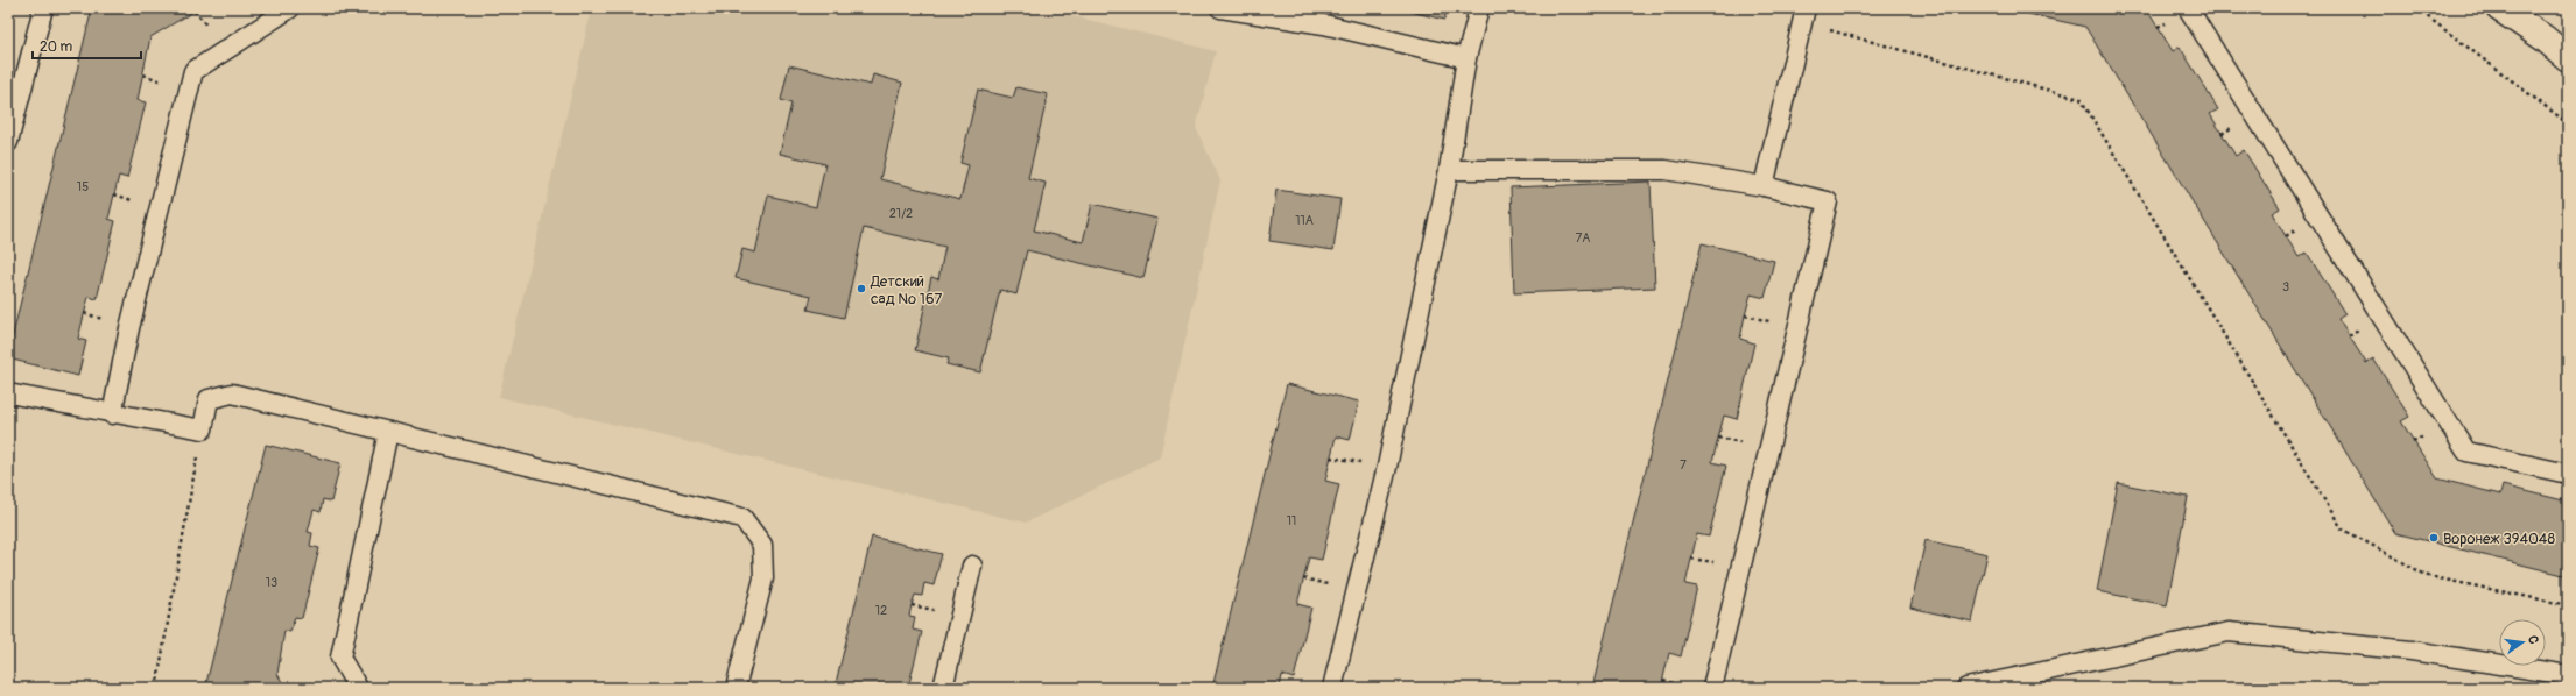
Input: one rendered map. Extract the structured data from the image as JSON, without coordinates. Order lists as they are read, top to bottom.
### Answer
{
  "places": ["Детский сад № 167", "Воронеж 394048"],
  "house_numbers": [
    "15",
    "21/2",
    "11А",
    "7А",
    "3",
    "7",
    "11",
    "13",
    "12"
  ],
  "scale_bar": "20 m",
  "north": "right"
}
